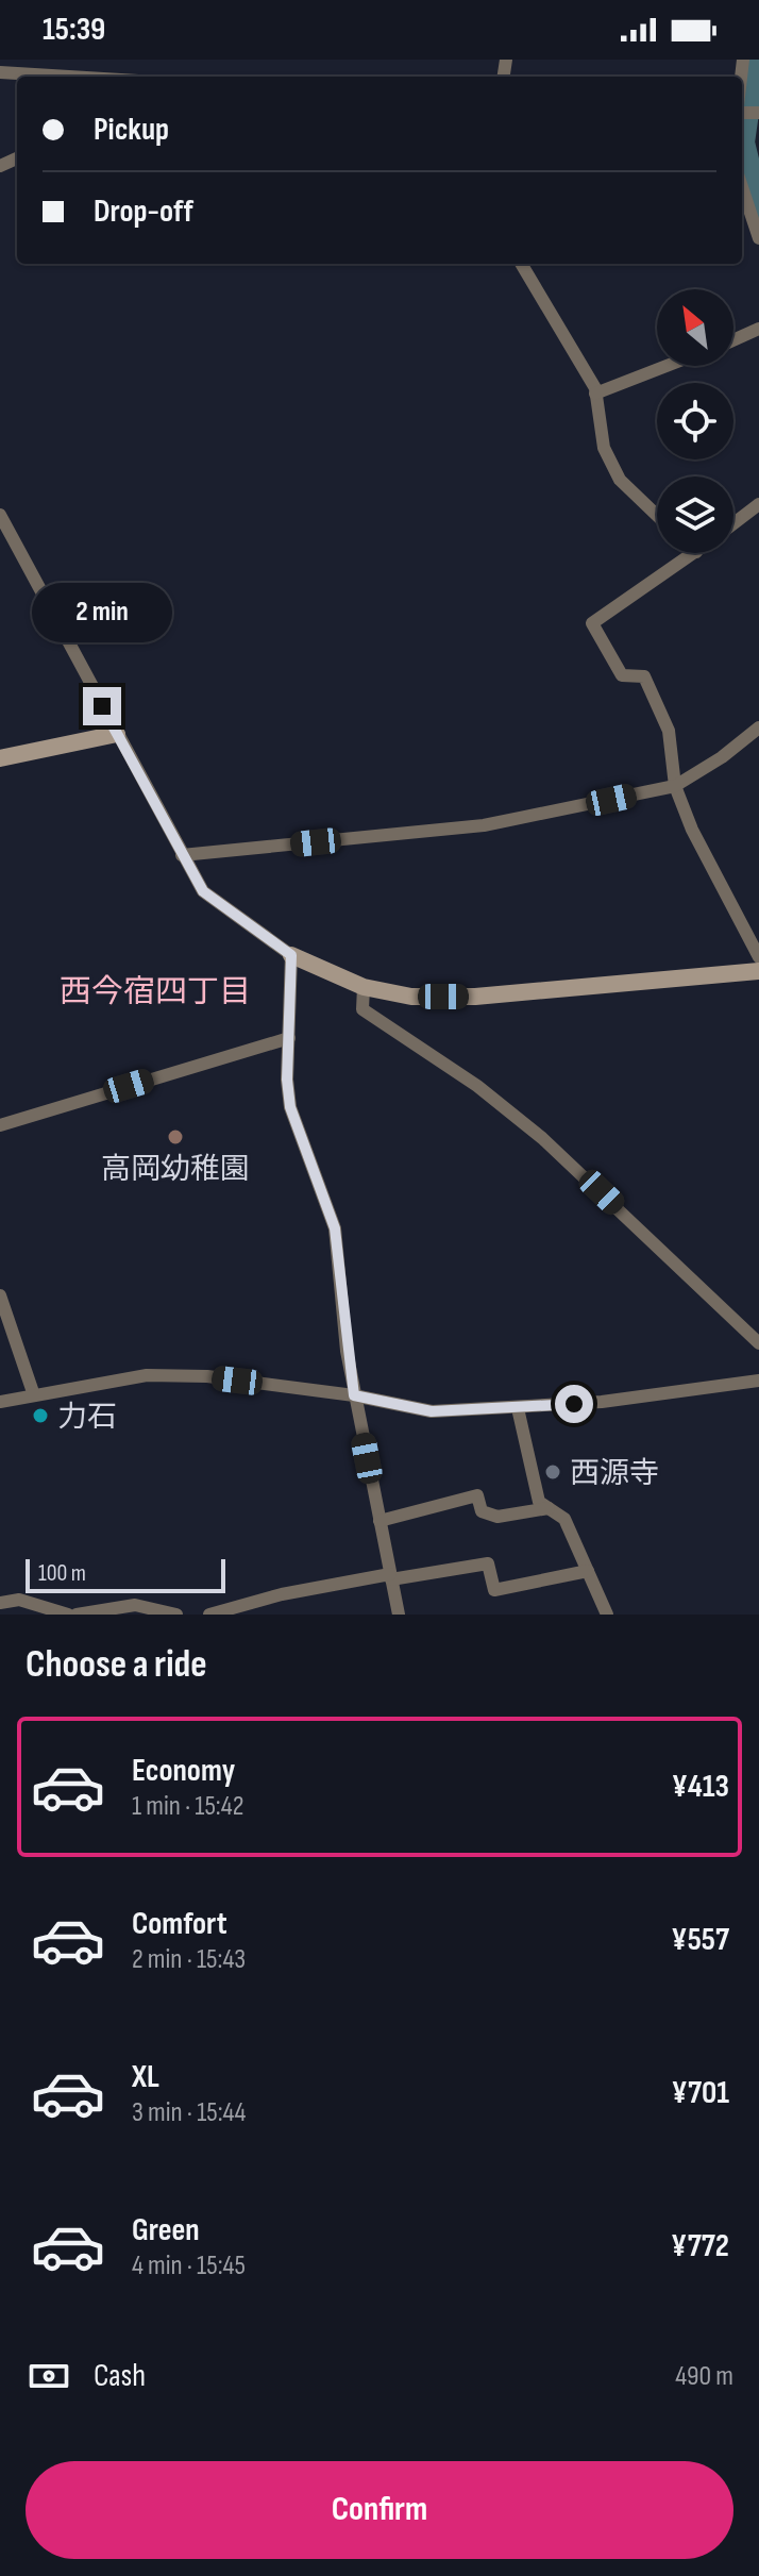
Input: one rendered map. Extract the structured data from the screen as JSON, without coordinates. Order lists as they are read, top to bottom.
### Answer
{
  "districts": ["西今宿四丁目"],
  "places": ["高岡幼稚園", "力石", "西源寺"],
  "scale_bar": "100 m",
  "north": "top left",
  "page": {
    "status": "15:39",
    "banner": ["Pickup", "Drop-off"],
    "bubble": "2 min",
    "scale": "100 m",
    "heading": "Choose a ride",
    "list": [
      {
        "name": "Economy",
        "note": "1 min · 15:42",
        "value": "¥413"
      },
      {
        "name": "Comfort",
        "note": "2 min · 15:43",
        "value": "¥557"
      },
      {
        "name": "XL",
        "note": "3 min · 15:44",
        "value": "¥701"
      },
      {
        "name": "Green",
        "note": "4 min · 15:45",
        "value": "¥772"
      }
    ],
    "pay": ["Cash", "490 m"],
    "buttons": "Confirm"
  }
}
